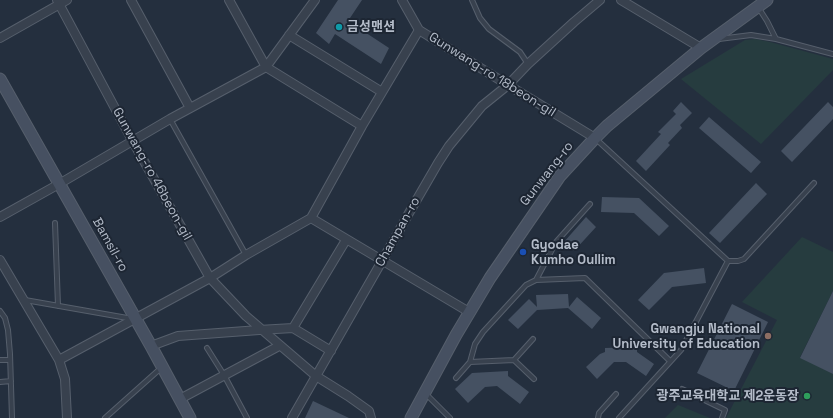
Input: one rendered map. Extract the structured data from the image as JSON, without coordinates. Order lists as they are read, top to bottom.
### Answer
{
  "streets": {
    "main road": ["Gunwang-ro", "Bamsil-ro"],
    "street": ["Gunwang-ro 18beon-gil", "Gunwang-ro 46beon-gil", "Champan-ro"]
  },
  "crossings": [
    ["Gunwang-ro 18beon-gil", "Gunwang-ro"],
    ["Gunwang-ro 18beon-gil", "Champan-ro"],
    ["Gunwang-ro 46beon-gil", "Champan-ro"]
  ],
  "places": [
    "금성맨션",
    "Gyodae Kumho Oullim",
    "Gwangju National University of Education",
    "광주교육대학교 제2운동장"
  ]
}
